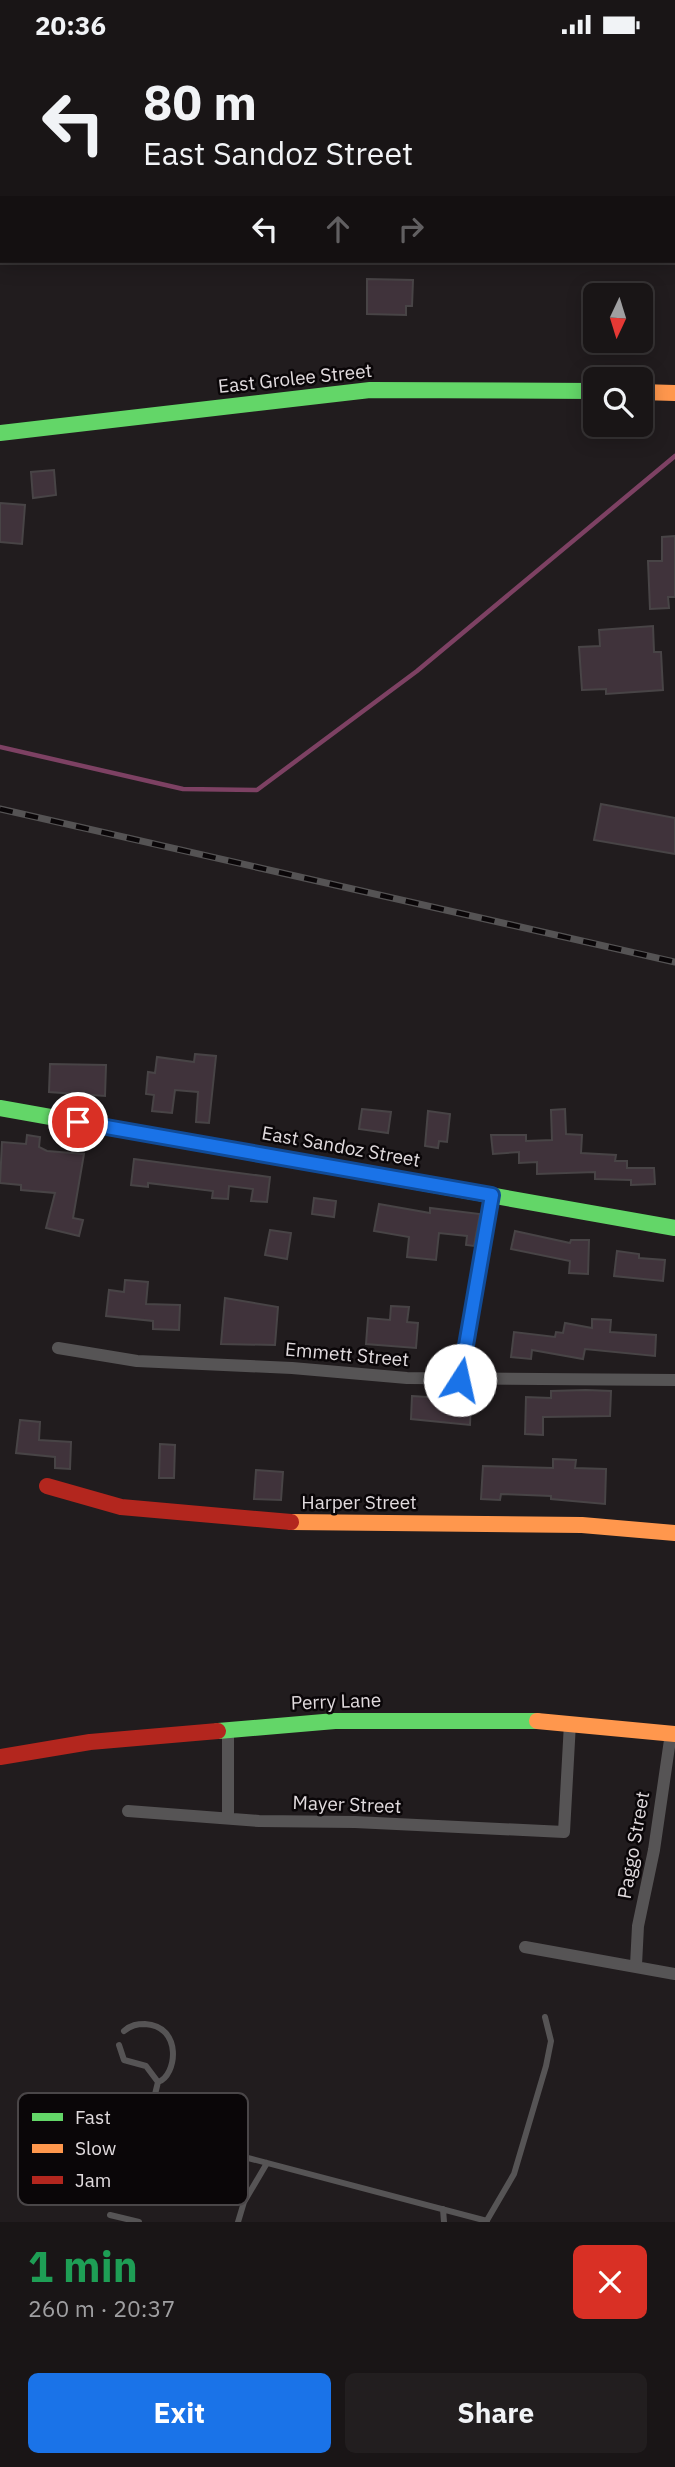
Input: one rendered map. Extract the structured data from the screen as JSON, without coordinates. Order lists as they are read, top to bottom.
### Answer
{
  "streets": {
    "street": [
      "East Grolee Street",
      "East Sandoz Street",
      "Emmett Street",
      "Harper Street",
      "Perry Lane",
      "Mayer Street",
      "Paggo Street"
    ]
  },
  "crossings": [
    ["Perry Lane", "Mayer Street"],
    ["Perry Lane", "Paggo Street"]
  ],
  "legend": ["Fast", "Slow", "Jam"],
  "north": "bottom",
  "page": {
    "status": "20:36",
    "turn": ["80 m", "East Sandoz Street"],
    "heading": ["1 min", "260 m · 20:37"],
    "buttons": ["Exit", "Share"]
  }
}
